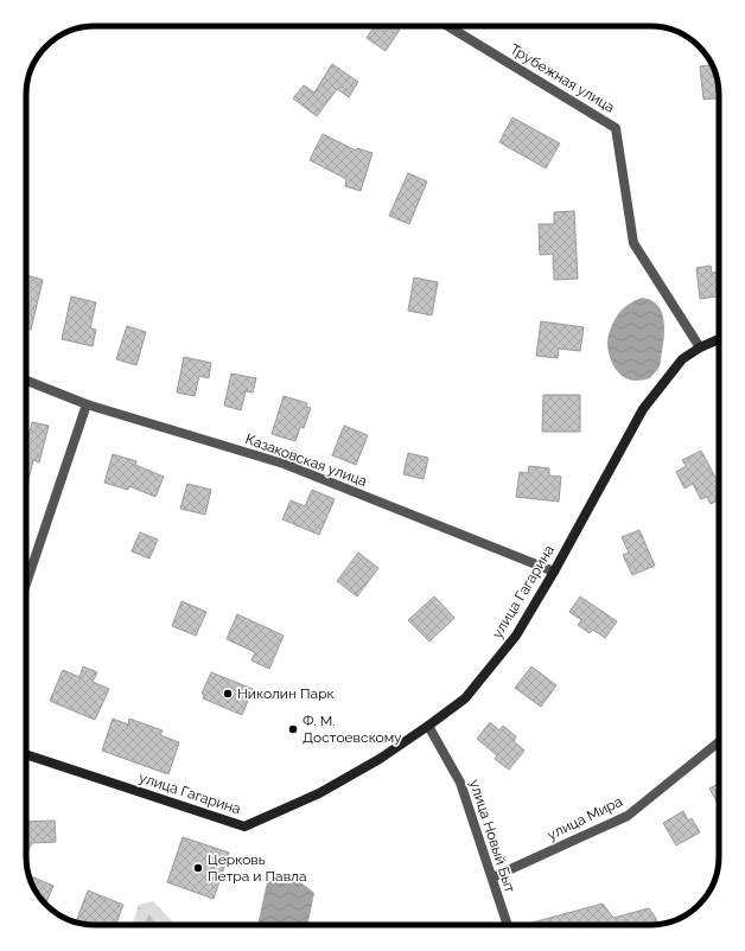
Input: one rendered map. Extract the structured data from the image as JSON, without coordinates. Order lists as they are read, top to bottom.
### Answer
{
  "streets": {
    "street": [
      "Трубежная улица",
      "Казаковская улица",
      "улица Гагарина",
      "улица Мира",
      "улица Новый Быт"
    ]
  },
  "crossings": [
    ["Трубежная улица", "улица Гагарина"],
    ["Казаковская улица", "улица Гагарина"],
    ["улица Гагарина", "улица Новый Быт"],
    ["улица Мира", "улица Новый Быт"]
  ],
  "places": ["Николин Парк", "Ф. М. Достоевскому", "Церковь Петра и Павла"]
}
